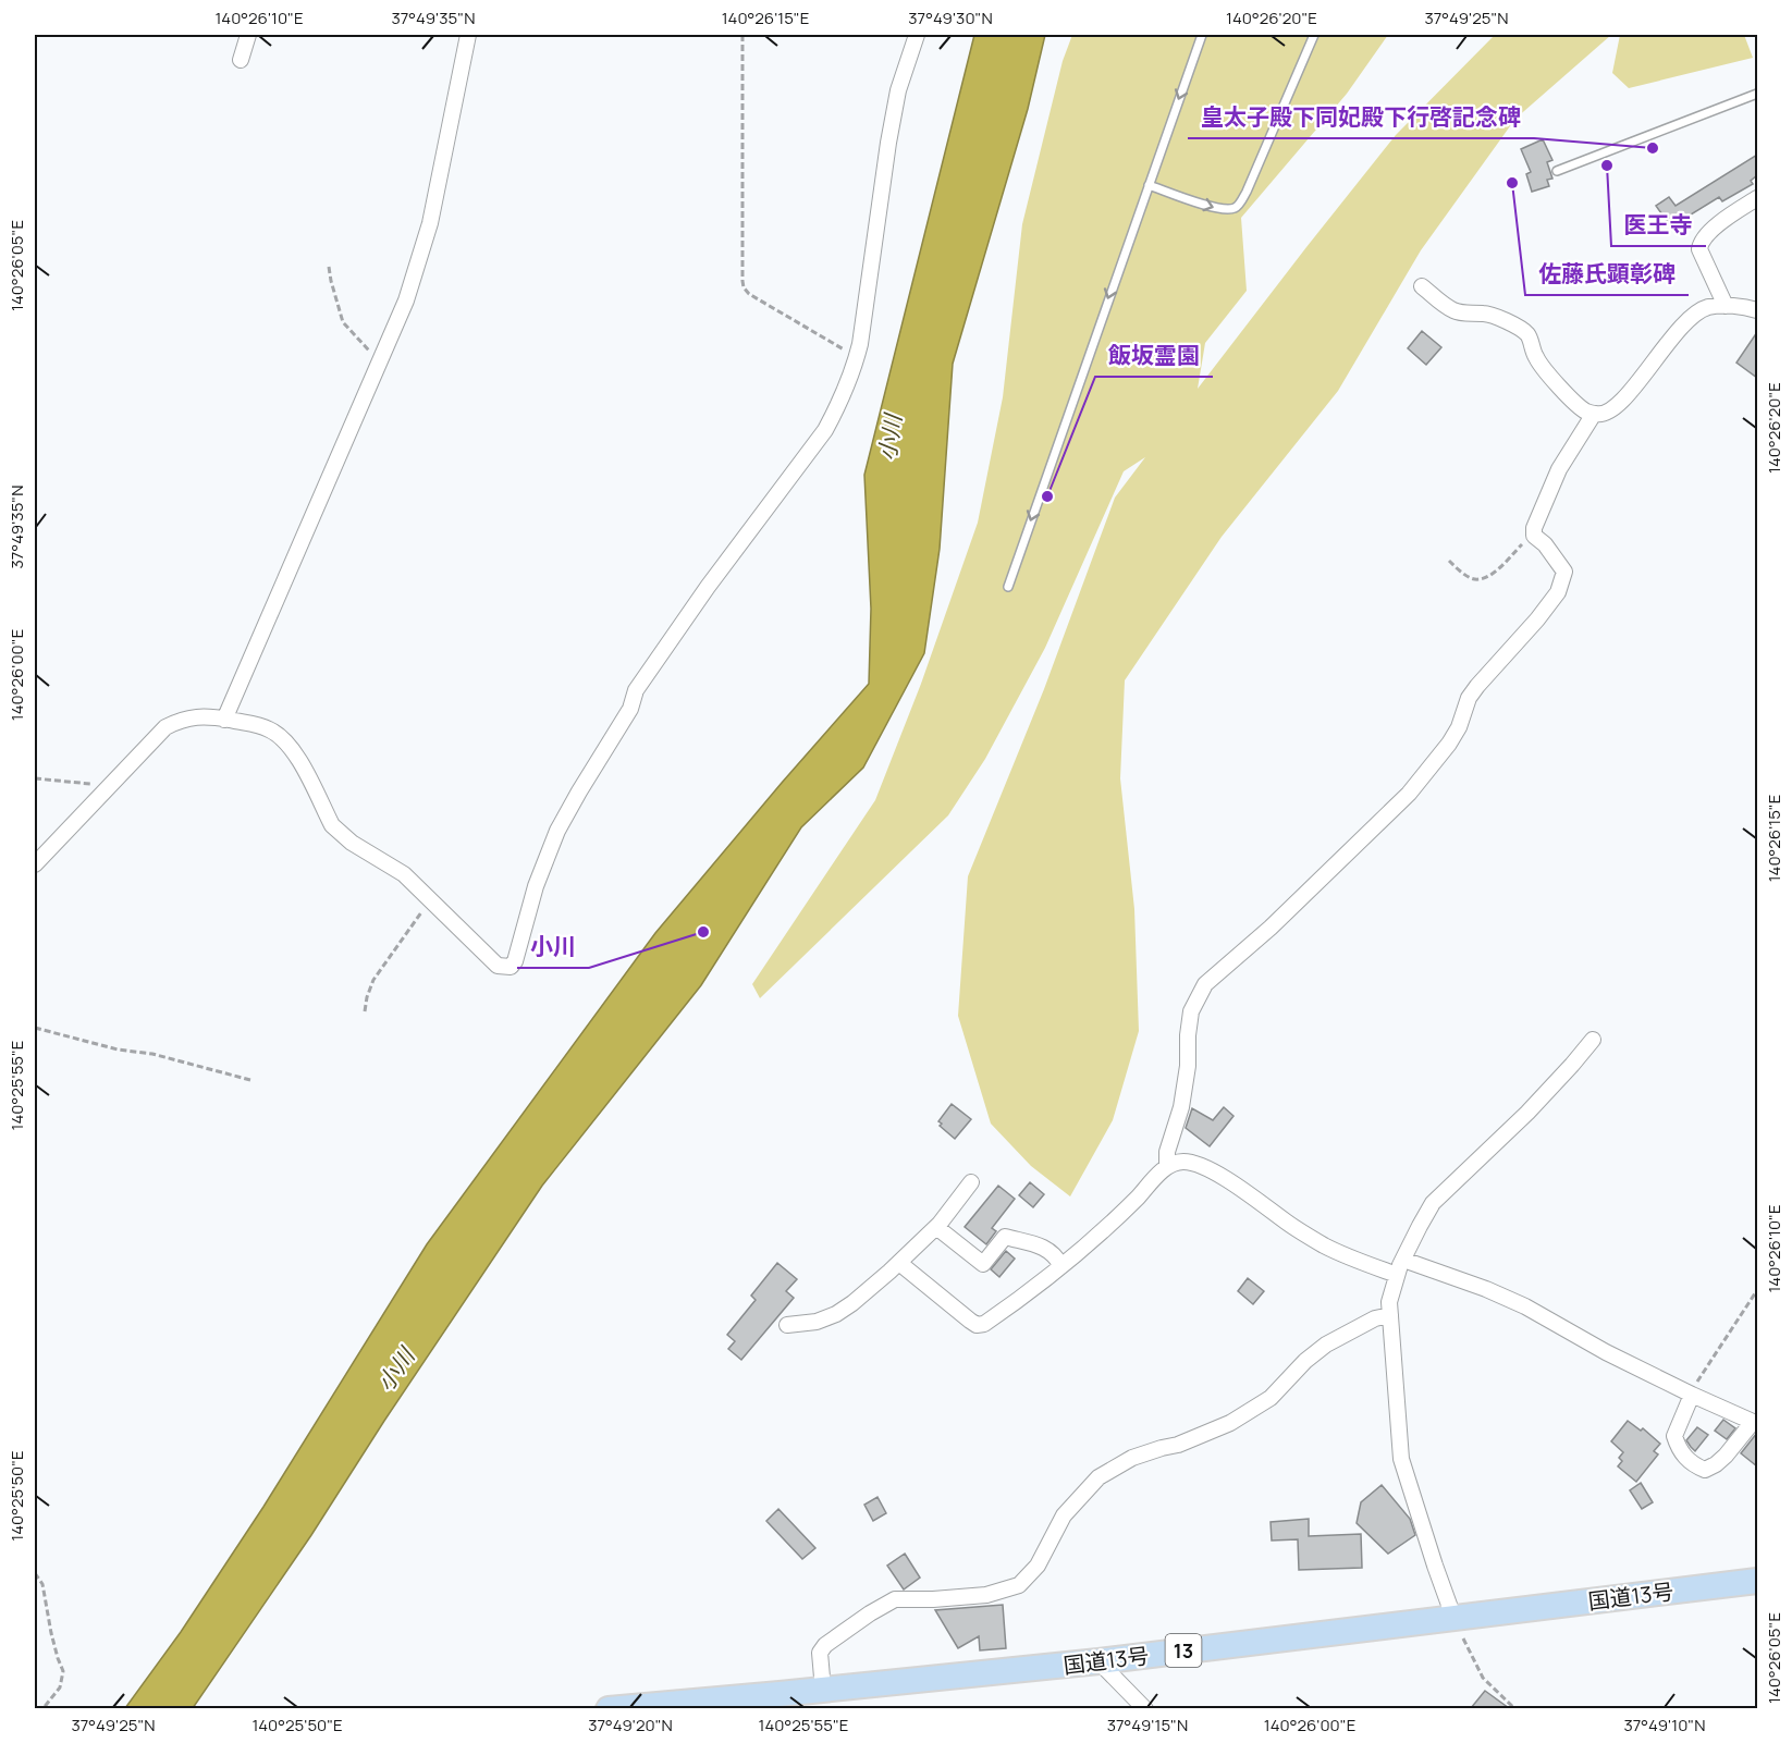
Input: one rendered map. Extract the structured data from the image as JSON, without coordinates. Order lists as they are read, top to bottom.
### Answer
{
  "streets": {
    "highway": ["国道13号", "13"]
  },
  "water": ["小川"],
  "places": [
    "皇太子殿下同妃殿下行啓記念碑",
    "医王寺",
    "佐藤氏顕彰碑",
    "飯坂霊園",
    "小川"
  ],
  "coordinates": [
    "140°26'10\"E",
    "37°49'35\"N",
    "140°26'15\"E",
    "37°49'30\"N",
    "140°26'20\"E",
    "37°49'25\"N",
    "140°26'05\"E",
    "140°26'00\"E",
    "140°25'55\"E",
    "140°25'50\"E",
    "37°49'20\"N",
    "37°49'15\"N",
    "37°49'10\"N"
  ]
}
